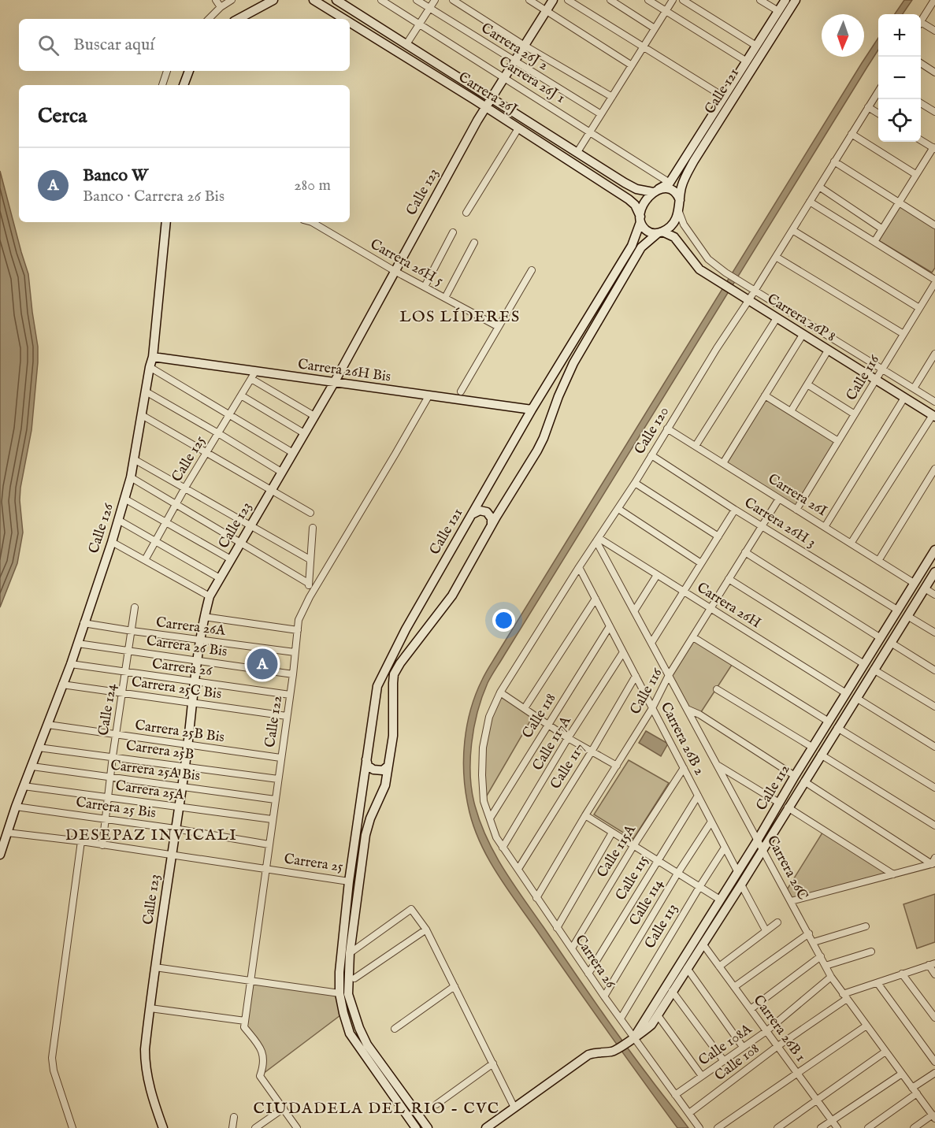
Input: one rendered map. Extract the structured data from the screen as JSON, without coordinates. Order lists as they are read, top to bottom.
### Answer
{
  "streets": {
    "street": [
      "Carrera 26J 2",
      "Carrera 26J 1",
      "Calle 121",
      "Carrera 26J",
      "Calle 123",
      "Carrera 26H 5",
      "Carrera 26P 8",
      "Carrera 26H Bis",
      "Calle 116",
      "Calle 120",
      "Calle 125",
      "Carrera 26I",
      "Carrera 26H 3",
      "Calle 126",
      "Carrera 26H",
      "Carrera 26A",
      "Carrera 26 Bis",
      "Carrera 26",
      "Carrera 25C Bis",
      "Calle 124",
      "Calle 118",
      "Calle 122",
      "Carrera 25B Bis",
      "Carrera 26B 2",
      "Calle 117A",
      "Carrera 25B",
      "Calle 117",
      "Carrera 25A Bis",
      "Calle 112",
      "Carrera 25A",
      "Carrera 25 Bis",
      "Calle 115A",
      "Carrera 25",
      "Carrera 26C",
      "Calle 115",
      "Calle 114",
      "Calle 113",
      "Carrera 26B 1",
      "Calle 108A",
      "Calle 108"
    ]
  },
  "crossings": [
    ["Carrera 26J 2", "Calle 123"],
    ["Carrera 26J 1", "Calle 121"],
    ["Carrera 26J 1", "Calle 123"],
    ["Calle 121", "Carrera 26J"],
    ["Calle 121", "Carrera 26P 8"],
    ["Calle 121", "Carrera 26H Bis"],
    ["Calle 121", "Carrera 25"],
    ["Carrera 26J", "Calle 123"],
    ["Carrera 26J", "Carrera 26P 8"],
    ["Calle 123", "Carrera 26H 5"],
    ["Calle 123", "Carrera 26H Bis"],
    ["Calle 123", "Carrera 26A"],
    ["Calle 123", "Carrera 26 Bis"],
    ["Calle 123", "Carrera 26"],
    ["Calle 123", "Carrera 25C Bis"],
    ["Calle 123", "Carrera 25B Bis"],
    ["Calle 123", "Carrera 25B"],
    ["Calle 123", "Carrera 25A Bis"],
    ["Calle 123", "Carrera 25A"],
    ["Calle 123", "Carrera 25 Bis"],
    ["Calle 123", "Carrera 25"],
    ["Carrera 26P 8", "Calle 116"],
    ["Carrera 26P 8", "Calle 120"],
    ["Carrera 26H Bis", "Calle 125"],
    ["Carrera 26H Bis", "Calle 126"],
    ["Carrera 26H Bis", "Calle 122"],
    ["Calle 116", "Carrera 26I"],
    ["Calle 116", "Carrera 26H 3"],
    ["Calle 116", "Carrera 26H"],
    ["Calle 116", "Carrera 26"],
    ["Calle 116", "Carrera 26B 2"],
    ["Calle 116", "Carrera 26C"],
    ["Calle 120", "Carrera 26I"],
    ["Calle 120", "Carrera 26H 3"],
    ["Calle 120", "Carrera 26H"],
    ["Calle 120", "Carrera 26"],
    ["Calle 120", "Carrera 26B 2"],
    ["Calle 120", "Carrera 26C"],
    ["Carrera 26I", "Calle 112"],
    ["Carrera 26H 3", "Calle 112"],
    ["Calle 126", "Carrera 26A"],
    ["Calle 126", "Carrera 26 Bis"],
    ["Calle 126", "Carrera 26"],
    ["Calle 126", "Carrera 25C Bis"],
    ["Calle 126", "Carrera 25B Bis"],
    ["Calle 126", "Carrera 25B"],
    ["Calle 126", "Carrera 25A Bis"],
    ["Calle 126", "Carrera 25A"],
    ["Calle 126", "Carrera 25 Bis"],
    ["Calle 126", "Carrera 25"],
    ["Carrera 26H", "Calle 112"],
    ["Carrera 26H", "Carrera 26C"],
    ["Carrera 26A", "Calle 124"],
    ["Carrera 26A", "Calle 122"],
    ["Carrera 26 Bis", "Calle 124"],
    ["Carrera 26 Bis", "Calle 122"],
    ["Carrera 26", "Calle 124"],
    ["Carrera 26", "Calle 118"],
    ["Carrera 26", "Calle 122"],
    ["Carrera 26", "Calle 117A"],
    ["Carrera 26", "Calle 117"],
    ["Carrera 26", "Calle 112"],
    ["Carrera 26", "Calle 115A"],
    ["Carrera 26", "Calle 115"],
    ["Carrera 26", "Calle 114"],
    ["Carrera 26", "Calle 113"],
    ["Carrera 26", "Calle 108A"],
    ["Carrera 26", "Calle 108"],
    ["Carrera 25C Bis", "Calle 124"],
    ["Carrera 25C Bis", "Calle 122"],
    ["Calle 124", "Carrera 25B Bis"],
    ["Calle 124", "Carrera 25B"],
    ["Calle 124", "Carrera 25A Bis"],
    ["Calle 124", "Carrera 25A"],
    ["Calle 124", "Carrera 25 Bis"],
    ["Calle 124", "Carrera 25"],
    ["Calle 118", "Carrera 26B 2"],
    ["Calle 122", "Carrera 25B Bis"],
    ["Calle 122", "Carrera 25B"],
    ["Calle 122", "Carrera 25A Bis"],
    ["Calle 122", "Carrera 25A"],
    ["Calle 122", "Carrera 25 Bis"],
    ["Calle 122", "Carrera 25"],
    ["Carrera 26B 2", "Calle 117A"],
    ["Carrera 26B 2", "Calle 117"],
    ["Carrera 26B 2", "Calle 112"],
    ["Carrera 26B 2", "Calle 115A"],
    ["Carrera 26B 2", "Calle 115"],
    ["Carrera 26B 2", "Calle 114"],
    ["Carrera 26B 2", "Calle 113"],
    ["Calle 112", "Carrera 26C"],
    ["Calle 112", "Carrera 26B 1"],
    ["Carrera 26C", "Calle 108A"],
    ["Carrera 26C", "Calle 108"],
    ["Carrera 26B 1", "Calle 108A"],
    ["Carrera 26B 1", "Calle 108"]
  ],
  "districts": ["LOS LÍDERES", "DESEPAZ INVICALI", "CIUDADELA DEL RIO - CVC"],
  "north": "bottom",
  "page": {
    "map_buttons": ["+", "−"],
    "search": "Buscar aquí",
    "heading": "Cerca",
    "list": [
      {
        "mark": "A",
        "name": "Banco W",
        "note": "Banco · Carrera 26 Bis",
        "value": "280 m"
      }
    ],
    "pins": "A"
  }
}
